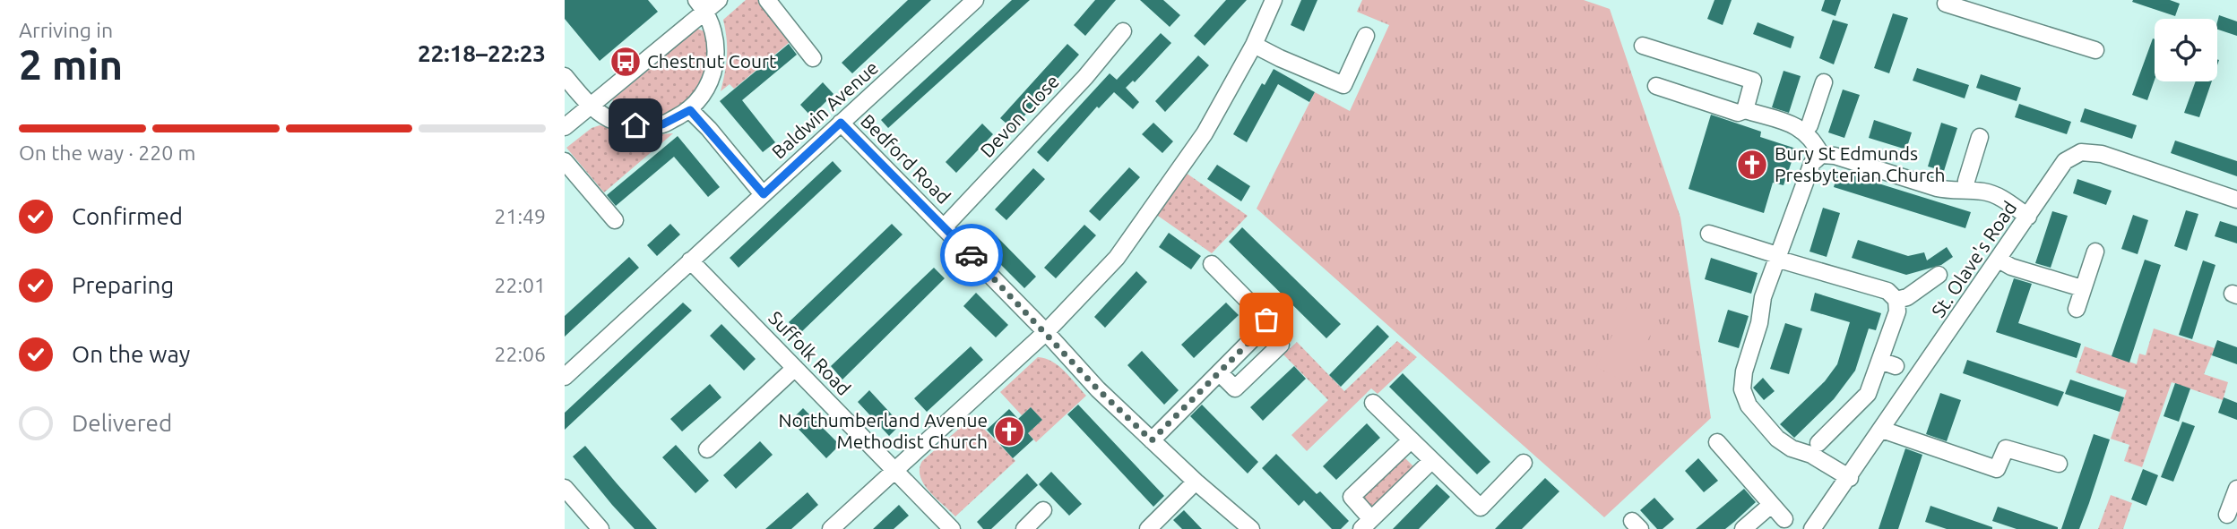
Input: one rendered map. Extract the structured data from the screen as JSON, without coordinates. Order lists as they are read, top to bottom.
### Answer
{
  "streets": {
    "street": [
      "Baldwin Avenue",
      "Devon Close",
      "Bedford Road",
      "St. Olave's Road",
      "Suffolk Road"
    ]
  },
  "crossings": [
    ["Baldwin Avenue", "Bedford Road"],
    ["Baldwin Avenue", "Suffolk Road"],
    ["Devon Close", "Bedford Road"]
  ],
  "places": {
    "bus stop": ["Chestnut Court"],
    "church": ["Bury St Edmunds Presbyterian Church", "Northumberland Avenue Methodist Church"]
  },
  "page": {
    "heading": ["2 min", "Arriving in", "22:18–22:23"],
    "bar": "On the way · 220 m",
    "list": [
      ["Confirmed", "21:49"],
      ["Preparing", "22:01"],
      ["On the way", "22:06"],
      "Delivered"
    ]
  }
}
